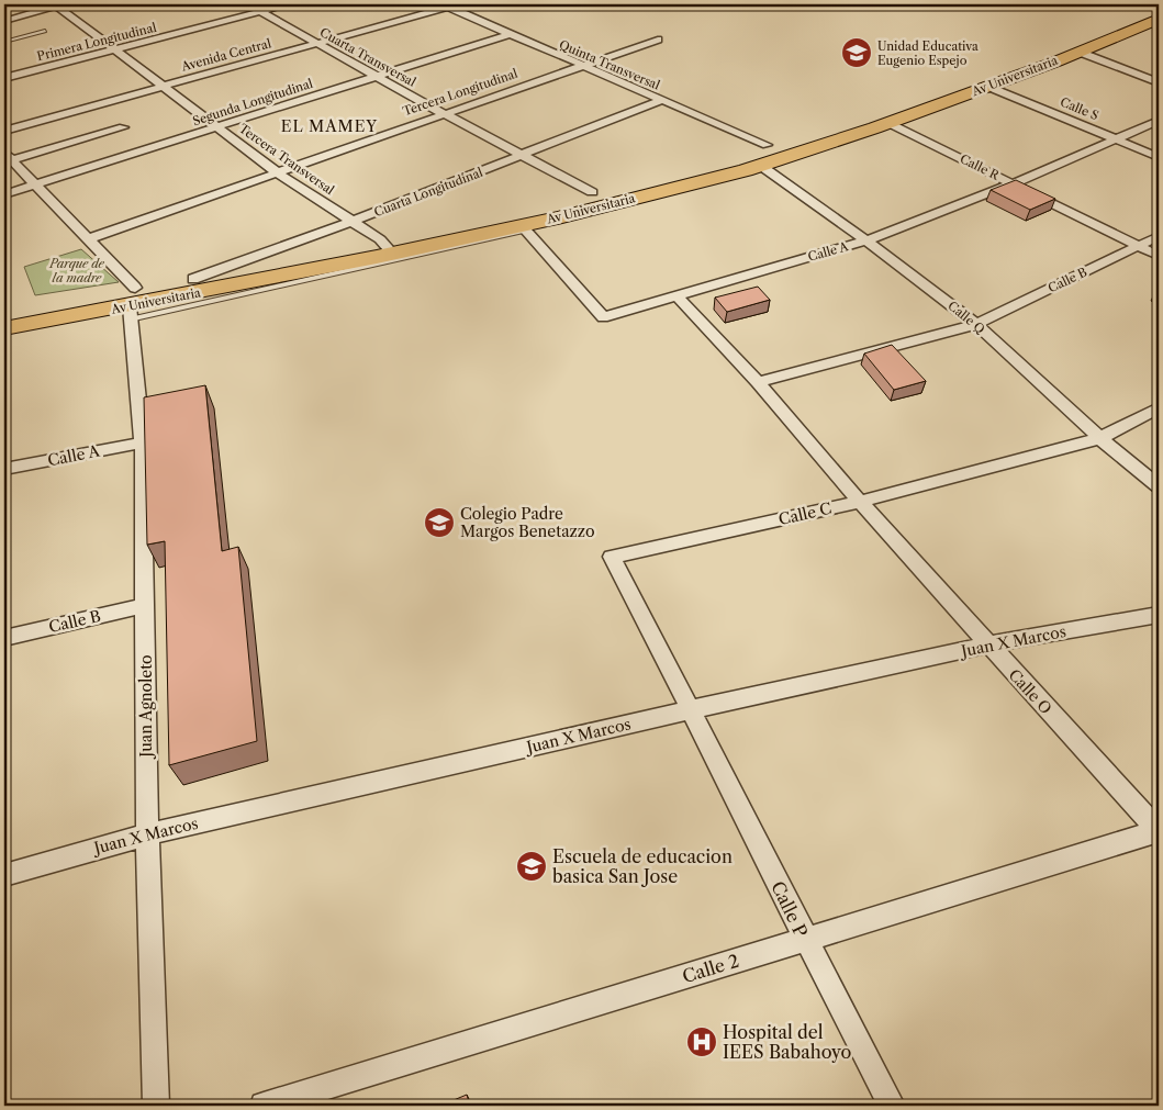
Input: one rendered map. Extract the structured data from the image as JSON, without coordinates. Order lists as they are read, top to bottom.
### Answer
{
  "streets": {
    "highway": ["Av Universitaria"],
    "street": [
      "Primera Longitudinal",
      "Avenida Central",
      "Cuarta Transversal",
      "Quinta Transversal",
      "Tercera Longitudinal",
      "Segunda Longitudinal",
      "Calle S",
      "Tercera Transversal",
      "Calle R",
      "Cuarta Longitudinal",
      "Calle A",
      "Calle B",
      "Calle Q",
      "Calle C",
      "Juan X Marcos",
      "Calle O",
      "Juan Agnoleto",
      "Calle P",
      "Calle 2"
    ]
  },
  "crossings": [
    ["Primera Longitudinal", "Cuarta Transversal"],
    ["Primera Longitudinal", "Tercera Transversal"],
    ["Avenida Central", "Cuarta Transversal"],
    ["Avenida Central", "Quinta Transversal"],
    ["Avenida Central", "Tercera Transversal"],
    ["Cuarta Transversal", "Av Universitaria"],
    ["Cuarta Transversal", "Tercera Longitudinal"],
    ["Cuarta Transversal", "Segunda Longitudinal"],
    ["Cuarta Transversal", "Cuarta Longitudinal"],
    ["Quinta Transversal", "Av Universitaria"],
    ["Quinta Transversal", "Tercera Longitudinal"],
    ["Quinta Transversal", "Segunda Longitudinal"],
    ["Quinta Transversal", "Cuarta Longitudinal"],
    ["Av Universitaria", "Calle S"],
    ["Av Universitaria", "Tercera Transversal"],
    ["Av Universitaria", "Calle R"],
    ["Av Universitaria", "Cuarta Longitudinal"],
    ["Av Universitaria", "Calle A"],
    ["Av Universitaria", "Calle Q"],
    ["Av Universitaria", "Juan Agnoleto"],
    ["Tercera Longitudinal", "Tercera Transversal"],
    ["Segunda Longitudinal", "Tercera Transversal"],
    ["Calle S", "Calle A"],
    ["Tercera Transversal", "Cuarta Longitudinal"],
    ["Calle R", "Calle A"],
    ["Calle R", "Calle B"],
    ["Calle A", "Calle Q"],
    ["Calle A", "Calle O"],
    ["Calle A", "Juan Agnoleto"],
    ["Calle B", "Calle Q"],
    ["Calle B", "Calle O"],
    ["Calle B", "Juan Agnoleto"],
    ["Calle Q", "Calle C"],
    ["Calle C", "Juan X Marcos"],
    ["Calle C", "Calle O"],
    ["Calle C", "Calle P"],
    ["Juan X Marcos", "Calle O"],
    ["Juan X Marcos", "Juan Agnoleto"],
    ["Juan X Marcos", "Calle P"],
    ["Calle O", "Calle 2"],
    ["Calle P", "Calle 2"]
  ],
  "districts": ["EL MAMEY"],
  "parks": ["Parque de la madre"],
  "places": {
    "school or university": ["Unidad Educativa Eugenio Espejo", "Colegio Padre Margos Benetazzo", "Escuela de educacion basica San Jose"],
    "hospital": ["Hospital del IEES Babahoyo"]
  }
}
